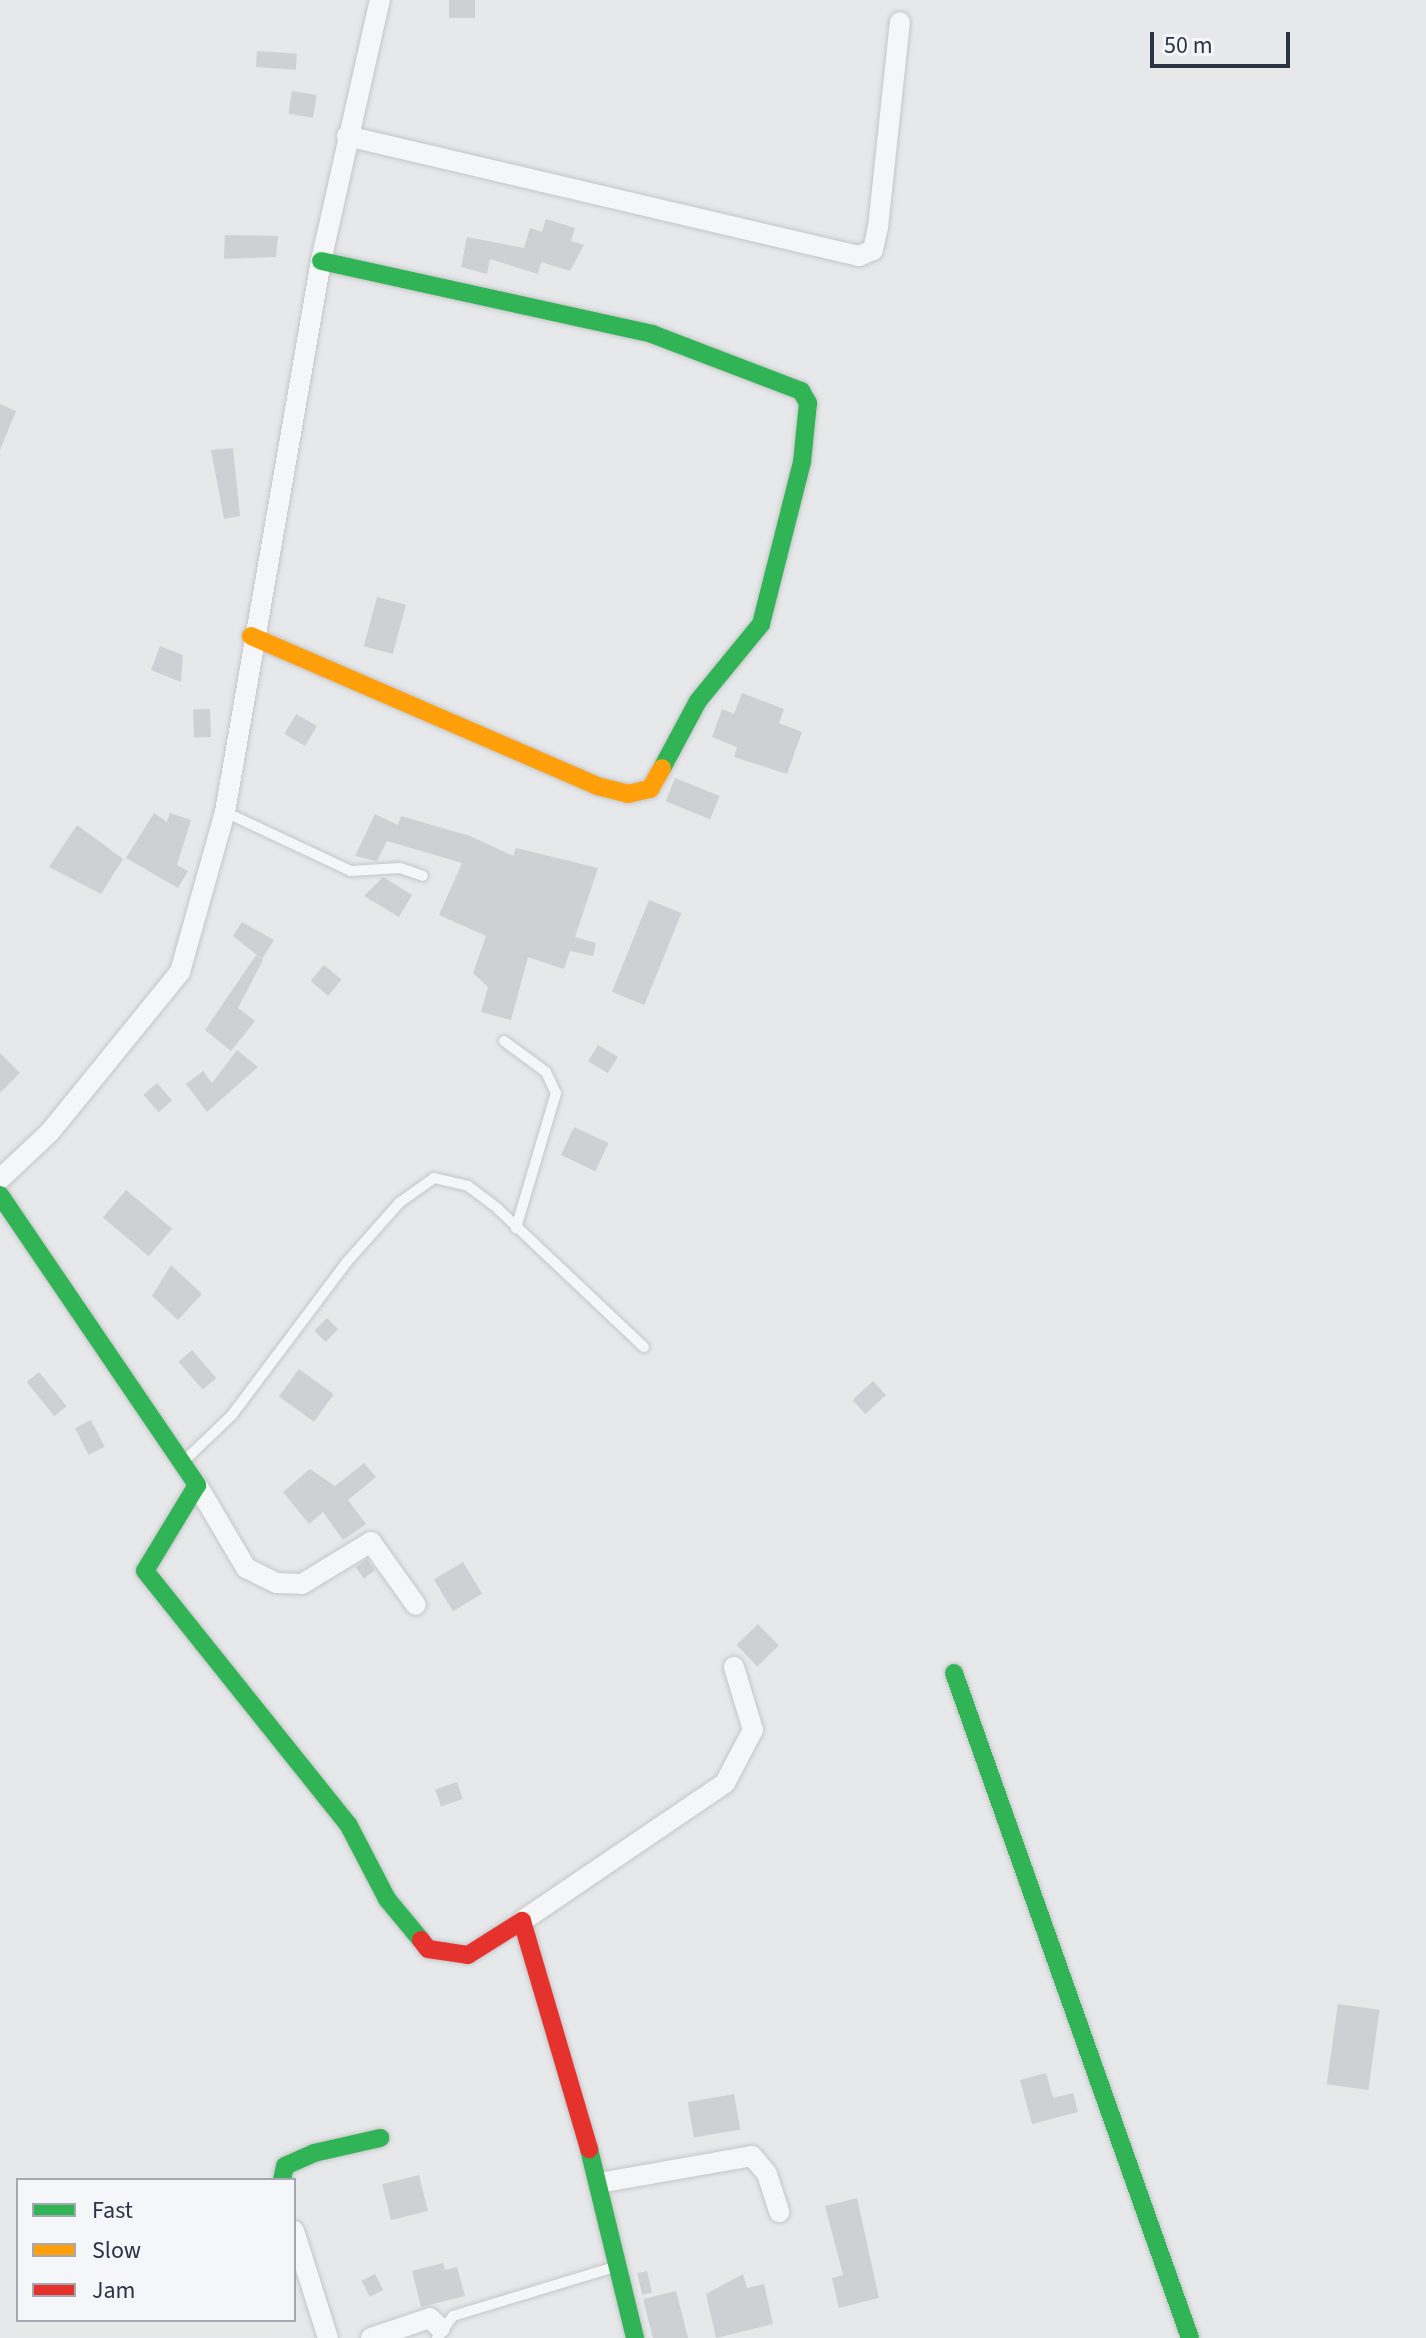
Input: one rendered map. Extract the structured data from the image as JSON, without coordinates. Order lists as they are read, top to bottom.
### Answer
{
  "legend": ["Fast", "Slow", "Jam"],
  "scale_bar": "50 m"
}
